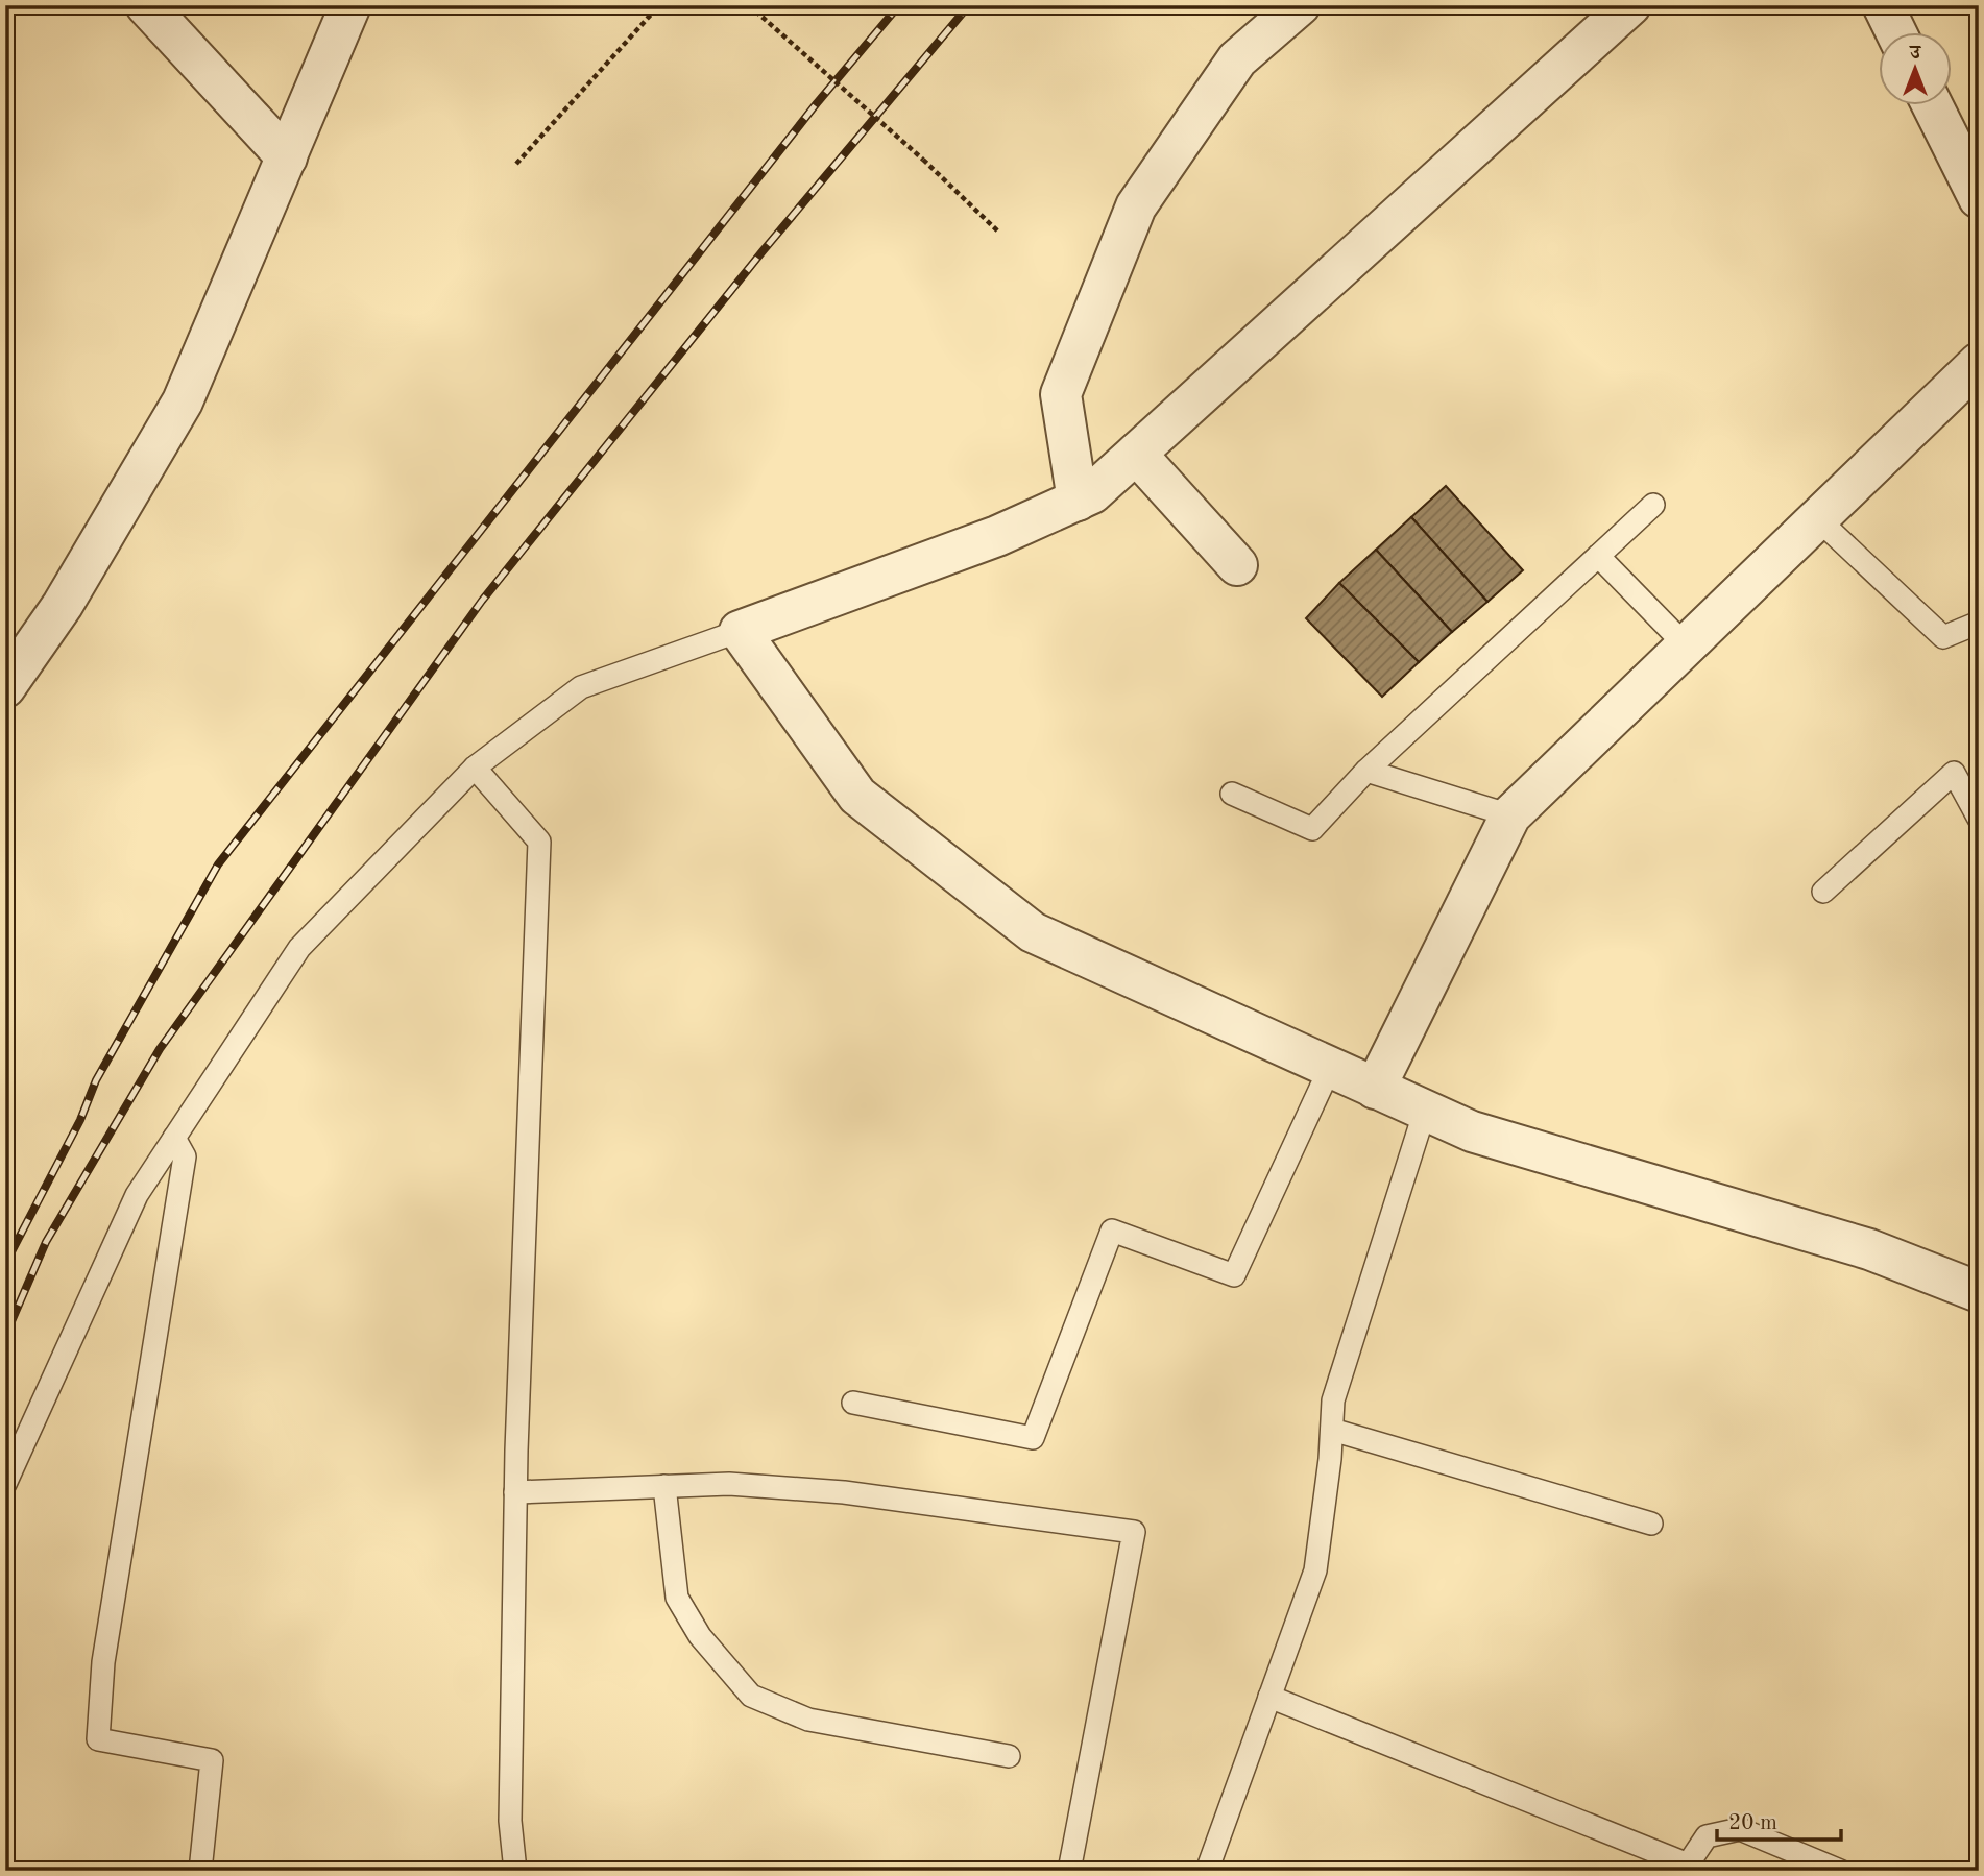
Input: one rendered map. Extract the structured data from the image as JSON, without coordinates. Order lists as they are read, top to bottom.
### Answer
{
  "scale_bar": "20 m",
  "north": "top"
}
